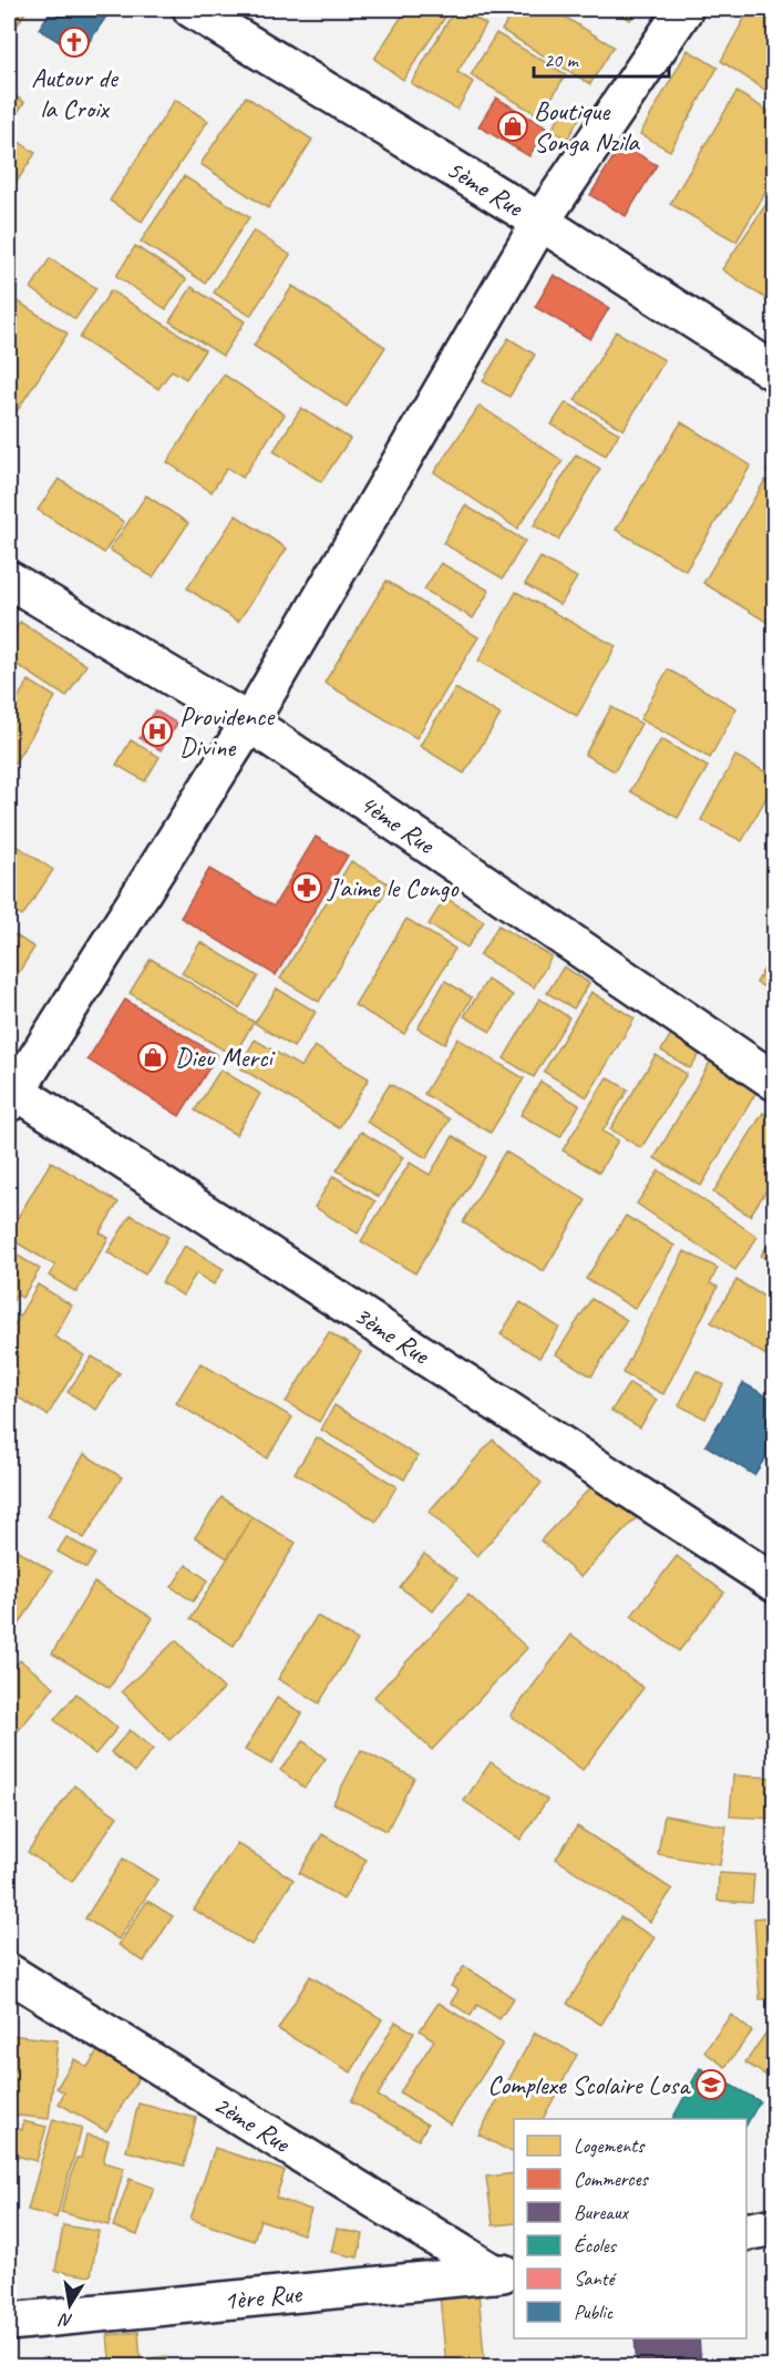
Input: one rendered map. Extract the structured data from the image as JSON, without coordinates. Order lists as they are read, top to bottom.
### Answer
{
  "streets": {
    "street": [
      "5ème Rue",
      "4ème Rue",
      "3ème Rue",
      "2ème Rue",
      "1ère Rue"
    ]
  },
  "crossings": [
    ["2ème Rue", "1ère Rue"]
  ],
  "places": {
    "church": ["Autour de la Croix"],
    "shop": ["Boutique Songa Nzila", "Dieu Merci"],
    "hospital": ["Providence Divine"],
    "pharmacy": ["J'aime le Congo"],
    "school or university": ["Complexe Scolaire Losa"]
  },
  "legend": [
    "Logements",
    "Commerces",
    "Bureaux",
    "Écoles",
    "Santé",
    "Public"
  ],
  "scale_bar": "20 m",
  "north": "bottom"
}
